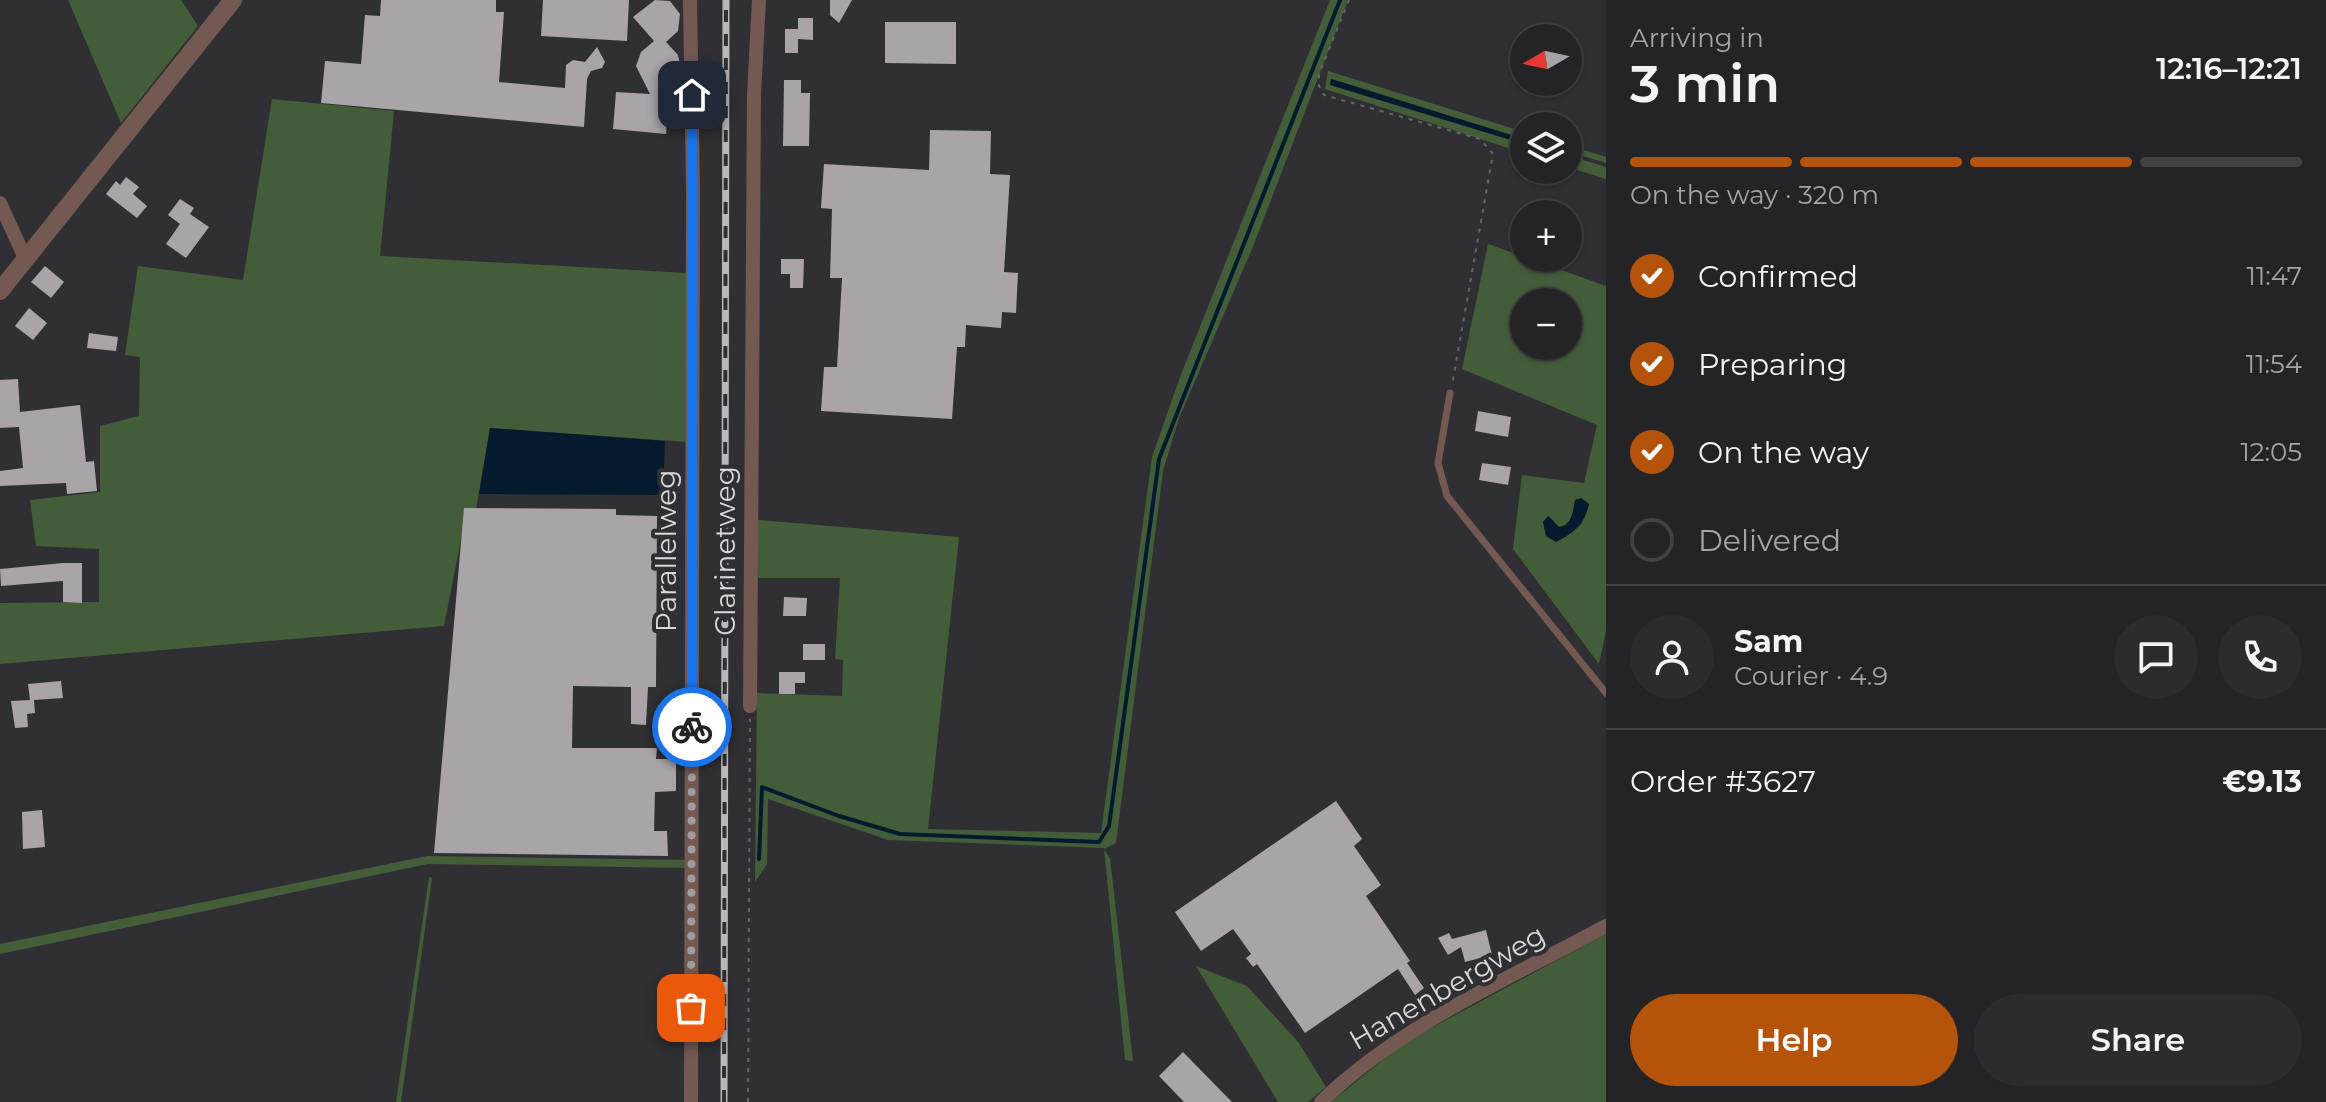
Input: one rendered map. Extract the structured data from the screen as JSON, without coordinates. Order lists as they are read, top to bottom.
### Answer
{
  "streets": {
    "street": ["Parallelweg", "Clarinetweg", "Hanenbergweg"]
  },
  "north": "left",
  "page": {
    "heading": ["3 min", "Arriving in", "12:16–12:21"],
    "panel": [
      "Sam",
      "Courier · 4.9",
      "Order #3627",
      "€9.13"
    ],
    "map_buttons": ["+", "−"],
    "bar": "On the way · 320 m",
    "list": [
      ["Confirmed", "11:47"],
      ["Preparing", "11:54"],
      ["On the way", "12:05"],
      "Delivered"
    ],
    "buttons": ["Help", "Share"]
  }
}
